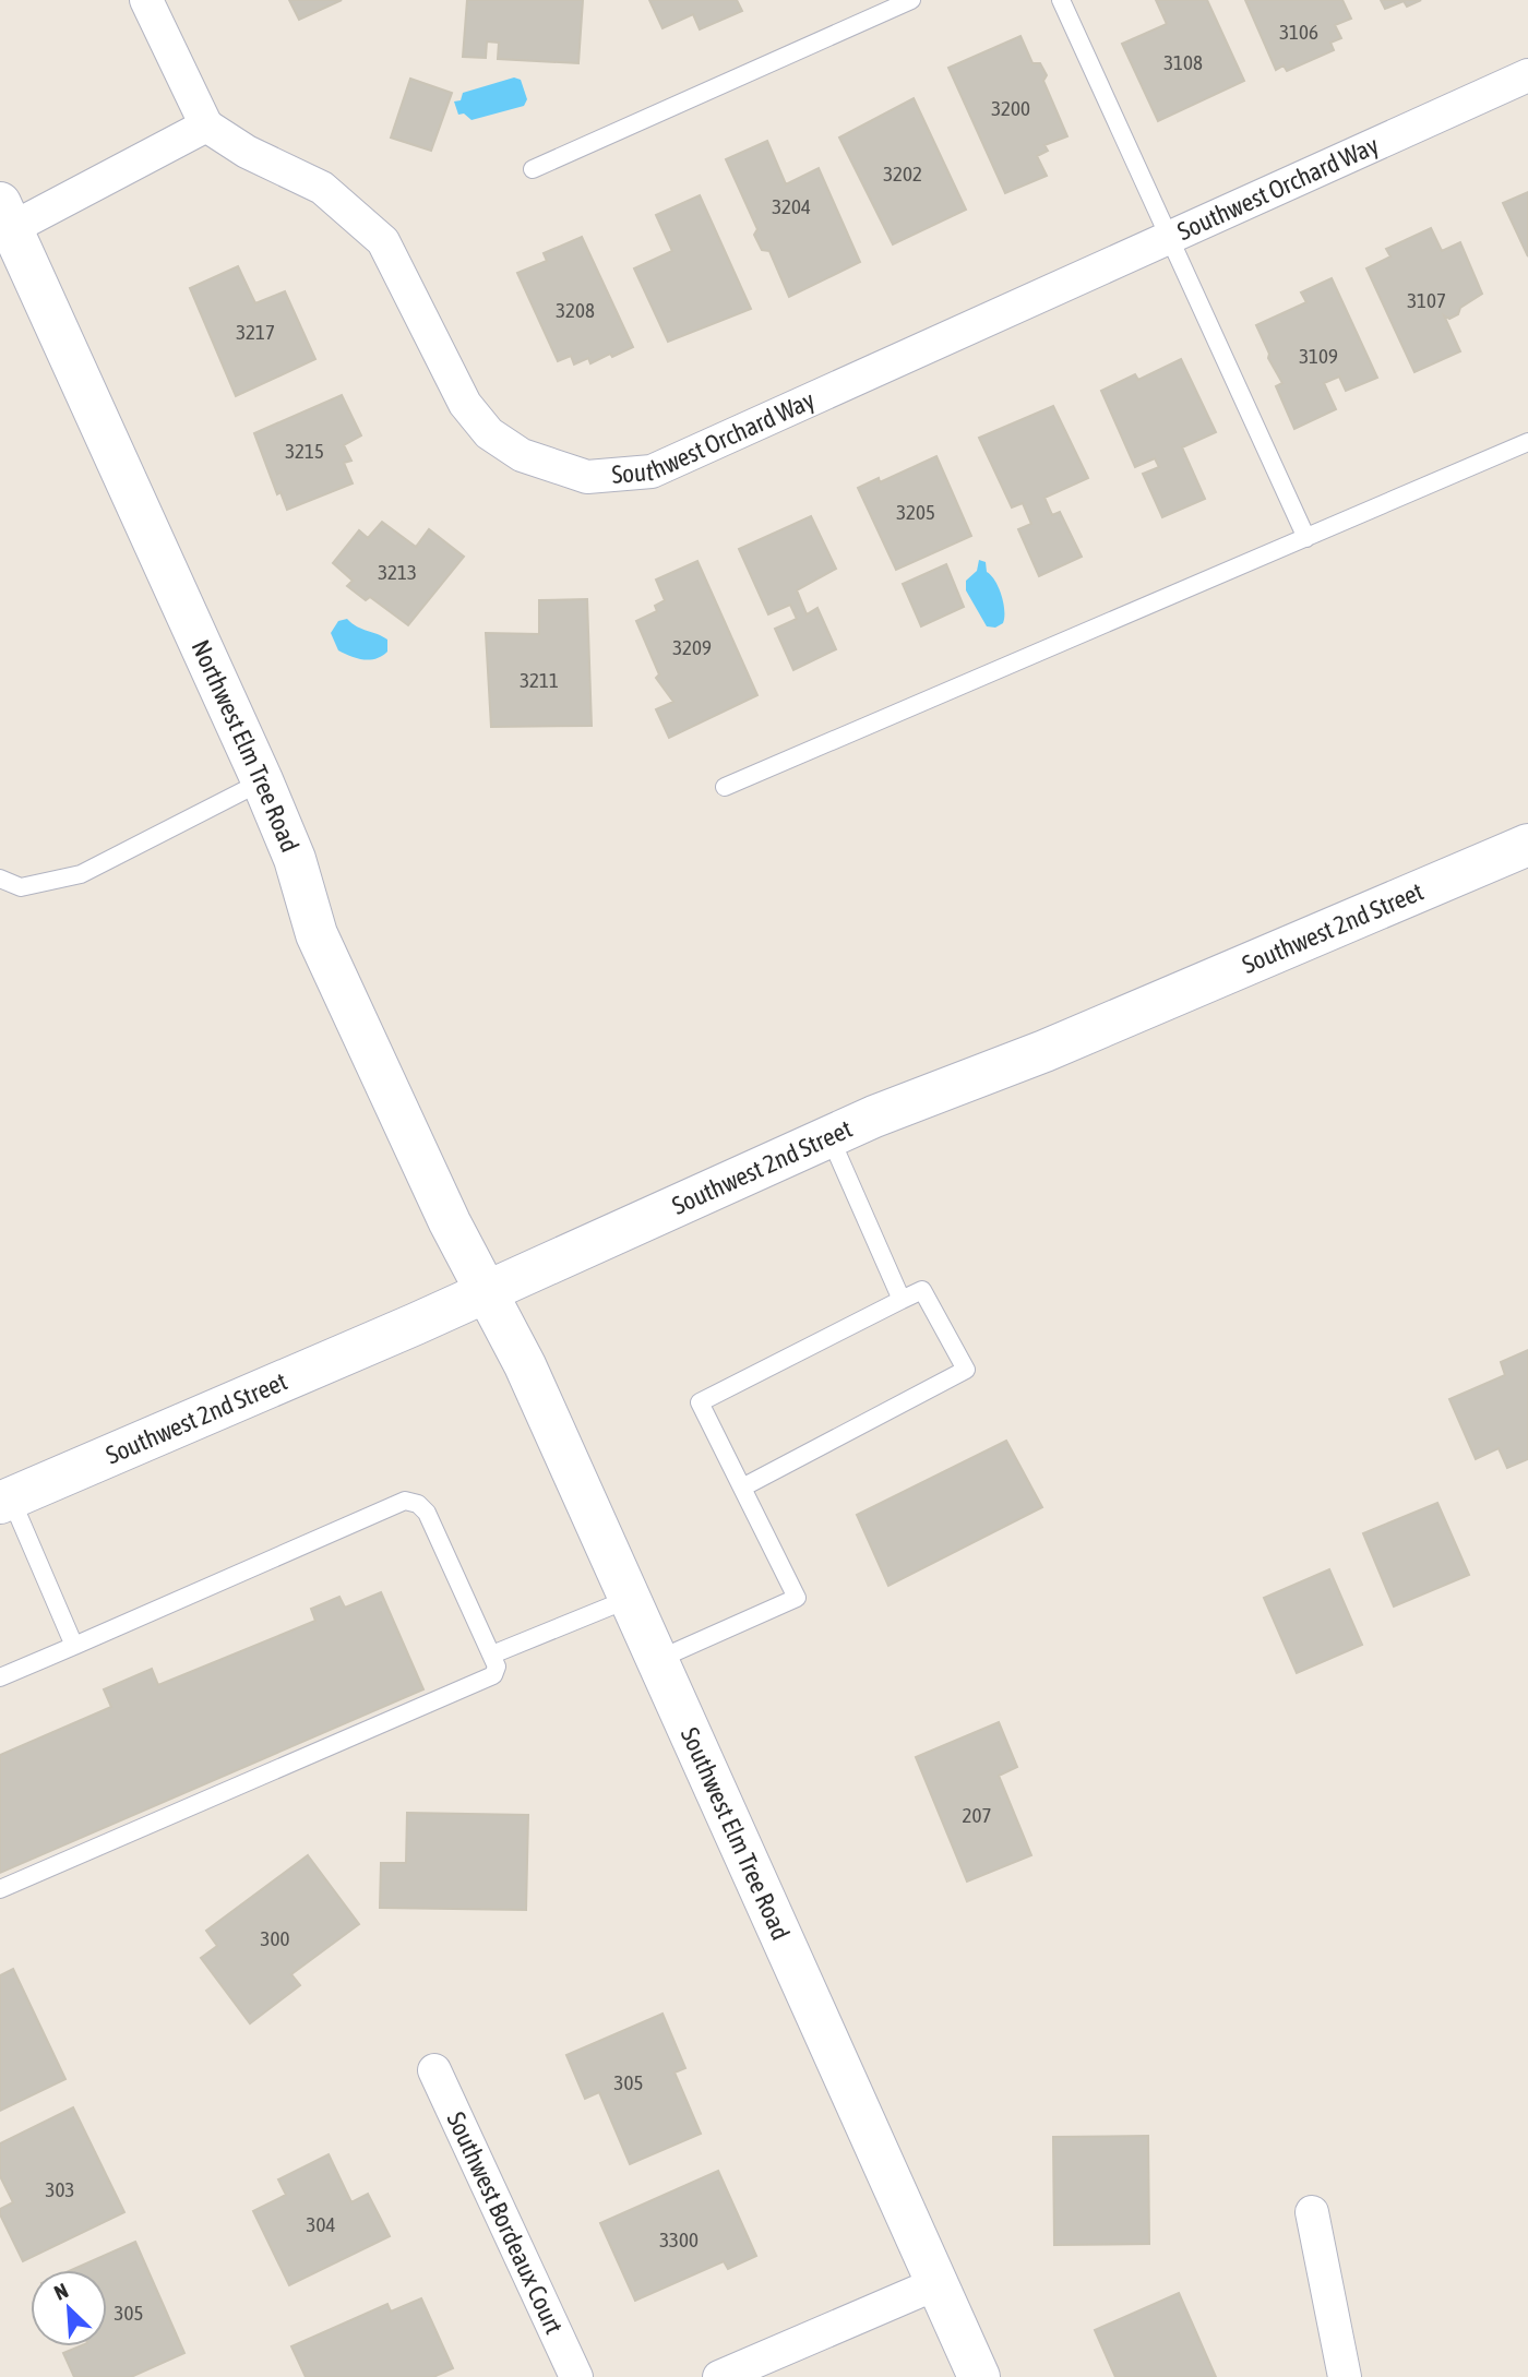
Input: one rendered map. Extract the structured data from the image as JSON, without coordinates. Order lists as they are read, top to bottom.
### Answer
{
  "streets": {
    "street": [
      "Southwest Orchard Way",
      "Northwest Elm Tree Road",
      "Southwest 2nd Street",
      "Southwest Elm Tree Road",
      "Southwest Bordeaux Court"
    ]
  },
  "crossings": [
    ["Northwest Elm Tree Road", "Southwest 2nd Street"],
    ["Northwest Elm Tree Road", "Southwest Elm Tree Road"],
    ["Southwest 2nd Street", "Southwest Elm Tree Road"]
  ],
  "house_numbers": [
    "3106",
    "3108",
    "3200",
    "3202",
    "3204",
    "3107",
    "3208",
    "3217",
    "3109",
    "3215",
    "3205",
    "3213",
    "3209",
    "3211",
    "207",
    "300",
    "305",
    "303",
    "304",
    "3300",
    "305"
  ],
  "north": "top left"
}
